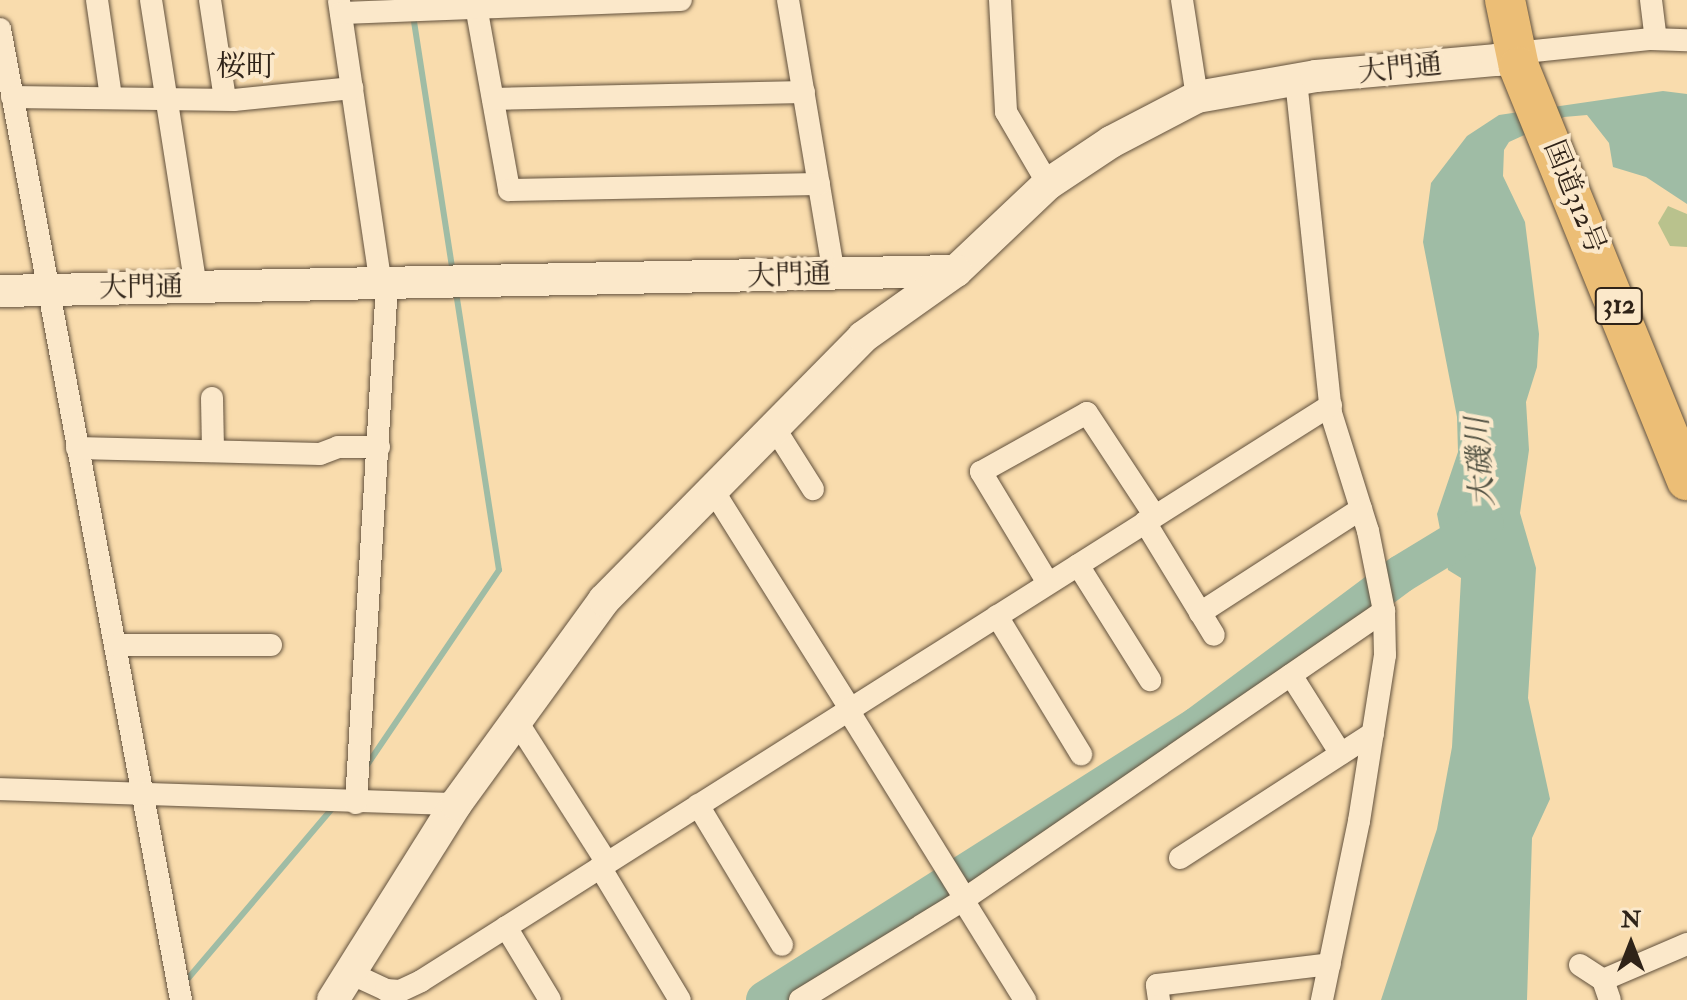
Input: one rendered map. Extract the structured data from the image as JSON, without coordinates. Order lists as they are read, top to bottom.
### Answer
{
  "streets": {
    "highway": ["国道312号", "312"],
    "street": ["大門通"]
  },
  "crossings": [
    ["大門通", "国道312号"]
  ],
  "districts": ["桜町"],
  "water": ["大磯川"],
  "north": "top"
}
